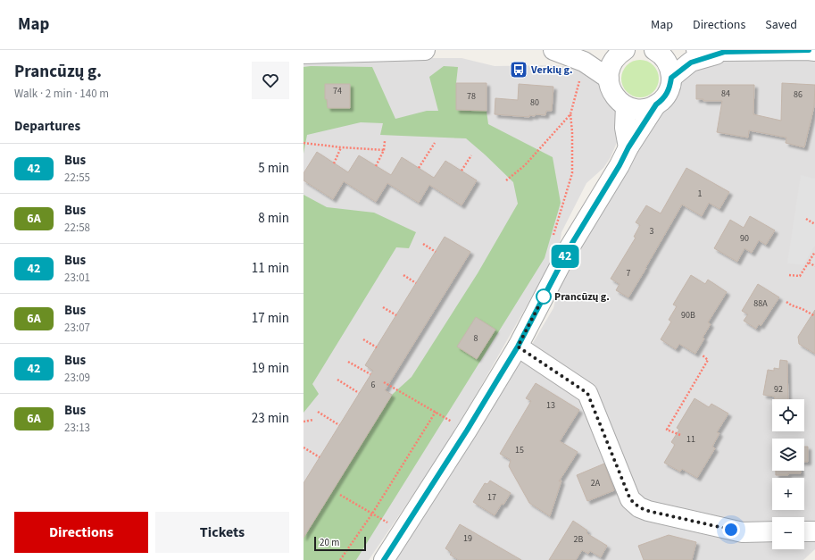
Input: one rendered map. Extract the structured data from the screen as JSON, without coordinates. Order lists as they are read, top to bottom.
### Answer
{
  "places": {
    "bus stop": ["Verkių g."],
    "other": ["Prancūzų g."]
  },
  "lines": ["bus line 42"],
  "house_numbers": [
    "74",
    "84",
    "86",
    "78",
    "80",
    "1",
    "3",
    "90",
    "7",
    "88A",
    "90B",
    "8",
    "6",
    "92",
    "13",
    "11",
    "15",
    "2A",
    "17",
    "19",
    "2B"
  ],
  "scale_bar": "20 m",
  "page": {
    "header": "Map",
    "nav": ["Map", "Directions", "Saved"],
    "heading": [
      ["Prancūzų g.", "Walk · 2 min · 140 m"],
      "Departures"
    ],
    "on_map": "42",
    "list": [
      {
        "mark": "42",
        "name": "Bus",
        "note": "22:55",
        "value": "5 min"
      },
      {
        "mark": "6A",
        "name": "Bus",
        "note": "22:58",
        "value": "8 min"
      },
      {
        "mark": "42",
        "name": "Bus",
        "note": "23:01",
        "value": "11 min"
      },
      {
        "mark": "6A",
        "name": "Bus",
        "note": "23:07",
        "value": "17 min"
      },
      {
        "mark": "42",
        "name": "Bus",
        "note": "23:09",
        "value": "19 min"
      },
      {
        "mark": "6A",
        "name": "Bus",
        "note": "23:13",
        "value": "23 min"
      }
    ],
    "map_buttons": ["+", "−"],
    "buttons": ["Directions", "Tickets"],
    "scale": "20 m"
  }
}
